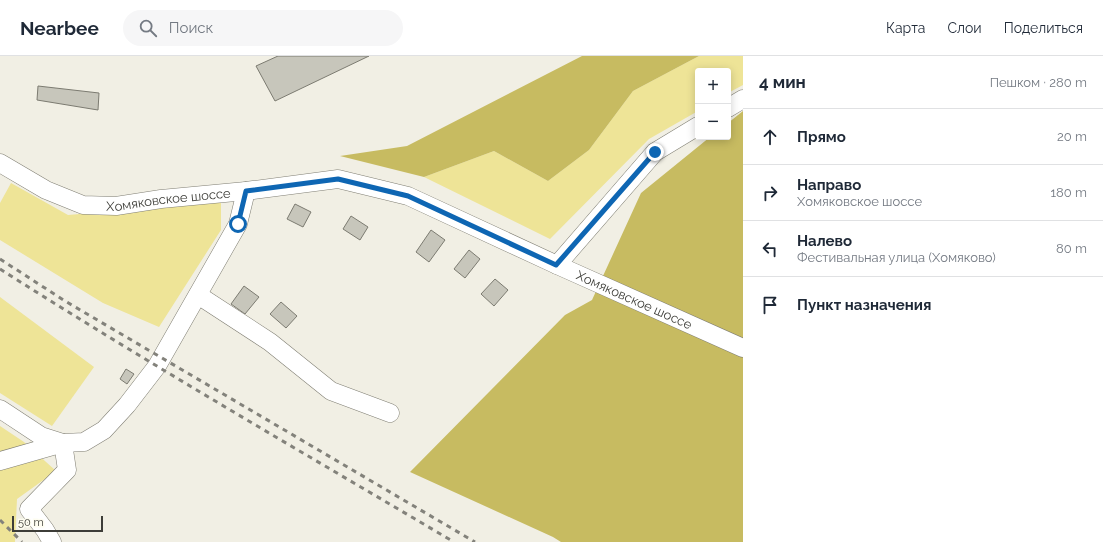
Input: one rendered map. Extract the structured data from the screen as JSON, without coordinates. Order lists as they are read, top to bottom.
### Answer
{
  "streets": {
    "street": ["Хомяковское шоссе"]
  },
  "scale_bar": "50 m",
  "page": {
    "header": "Nearbee",
    "search": "Поиск",
    "nav": ["Карта", "Слои", "Поделиться"],
    "heading": ["4 мин", "Пешком · 280 m"],
    "map_buttons": ["+", "−"],
    "list": [
      ["Прямо", "20 m"],
      ["Направо", "Хомяковское шоссе", "180 m"],
      ["Налево", "Фестивальная улица (Хомяково)", "80 m"],
      "Пункт назначения"
    ],
    "scale": "50 m"
  }
}
